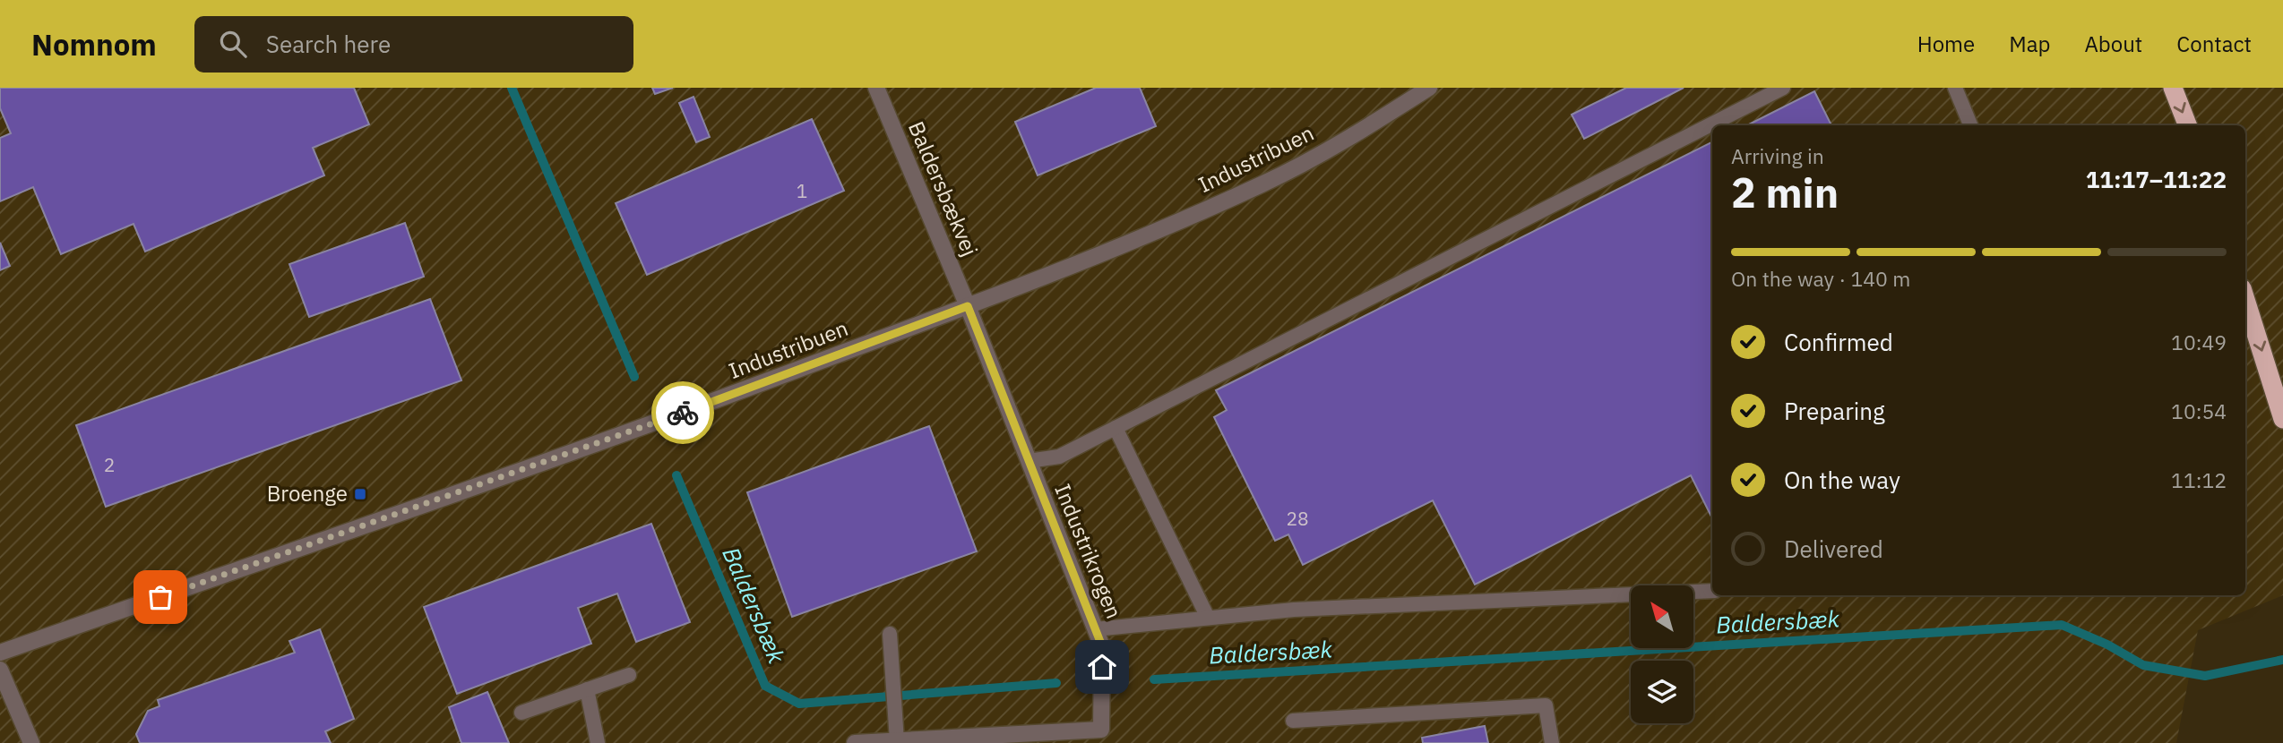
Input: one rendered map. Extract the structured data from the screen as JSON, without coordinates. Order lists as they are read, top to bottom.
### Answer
{
  "streets": {
    "street": ["Industribuen", "Baldersbækvej", "Industrikrogen"]
  },
  "crossings": [
    ["Industribuen", "Baldersbækvej"],
    ["Industribuen", "Industrikrogen"],
    ["Baldersbækvej", "Industrikrogen"]
  ],
  "water": ["Baldersbæk"],
  "places": {
    "transit": ["Broenge"]
  },
  "house_numbers": ["1", "2", "28"],
  "north": "top left",
  "page": {
    "header": "Nomnom",
    "search": "Search here",
    "nav": [
      "Home",
      "Map",
      "About",
      "Contact"
    ],
    "heading": ["2 min", "Arriving in", "11:17–11:22"],
    "bar": "On the way · 140 m",
    "list": [
      ["Confirmed", "10:49"],
      ["Preparing", "10:54"],
      ["On the way", "11:12"],
      "Delivered"
    ]
  }
}
